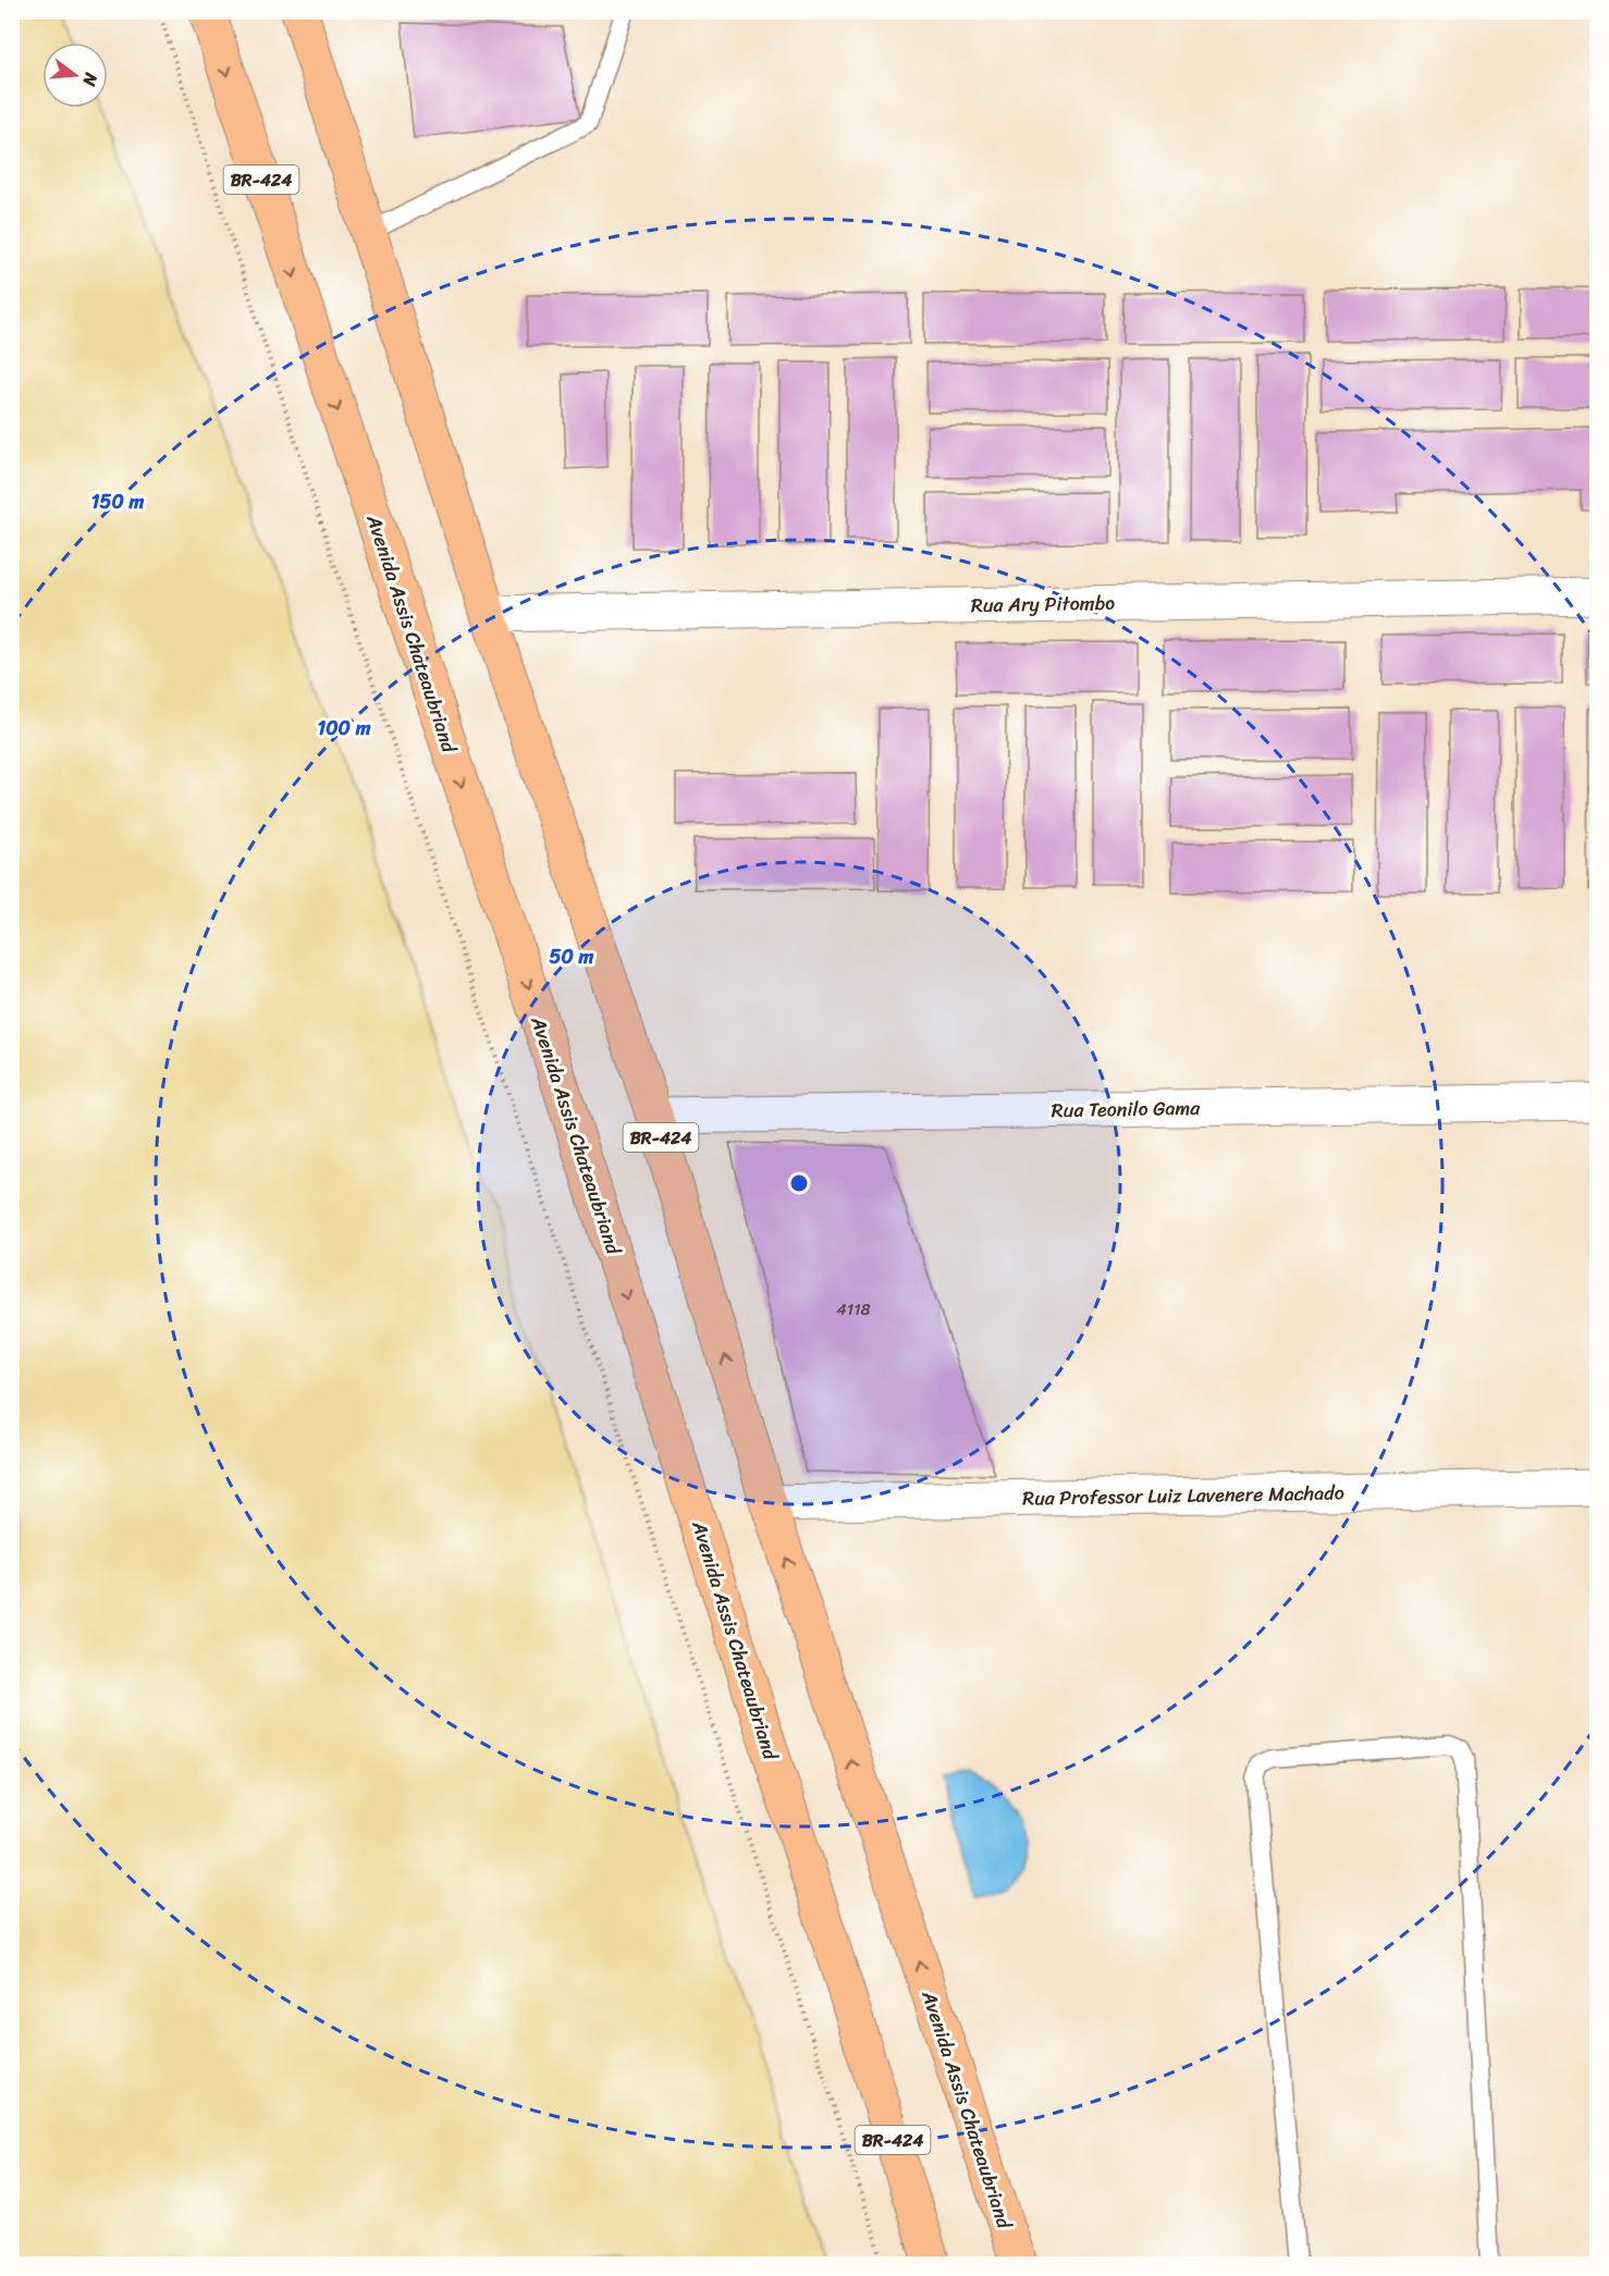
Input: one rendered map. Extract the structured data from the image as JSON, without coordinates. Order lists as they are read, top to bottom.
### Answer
{
  "streets": {
    "highway": ["BR-424", "Avenida Assis Chateaubriand"],
    "street": ["Rua Ary Pitombo", "Rua Teonilo Gama", "Rua Professor Luiz Lavenere Machado"]
  },
  "crossings": [
    ["Rua Ary Pitombo", "Avenida Assis Chateaubriand"],
    ["Avenida Assis Chateaubriand", "Rua Teonilo Gama"],
    ["Avenida Assis Chateaubriand", "Rua Professor Luiz Lavenere Machado"]
  ],
  "house_numbers": ["4118"],
  "north": "right",
  "rings": ["150 m", "100 m", "50 m"]
}
